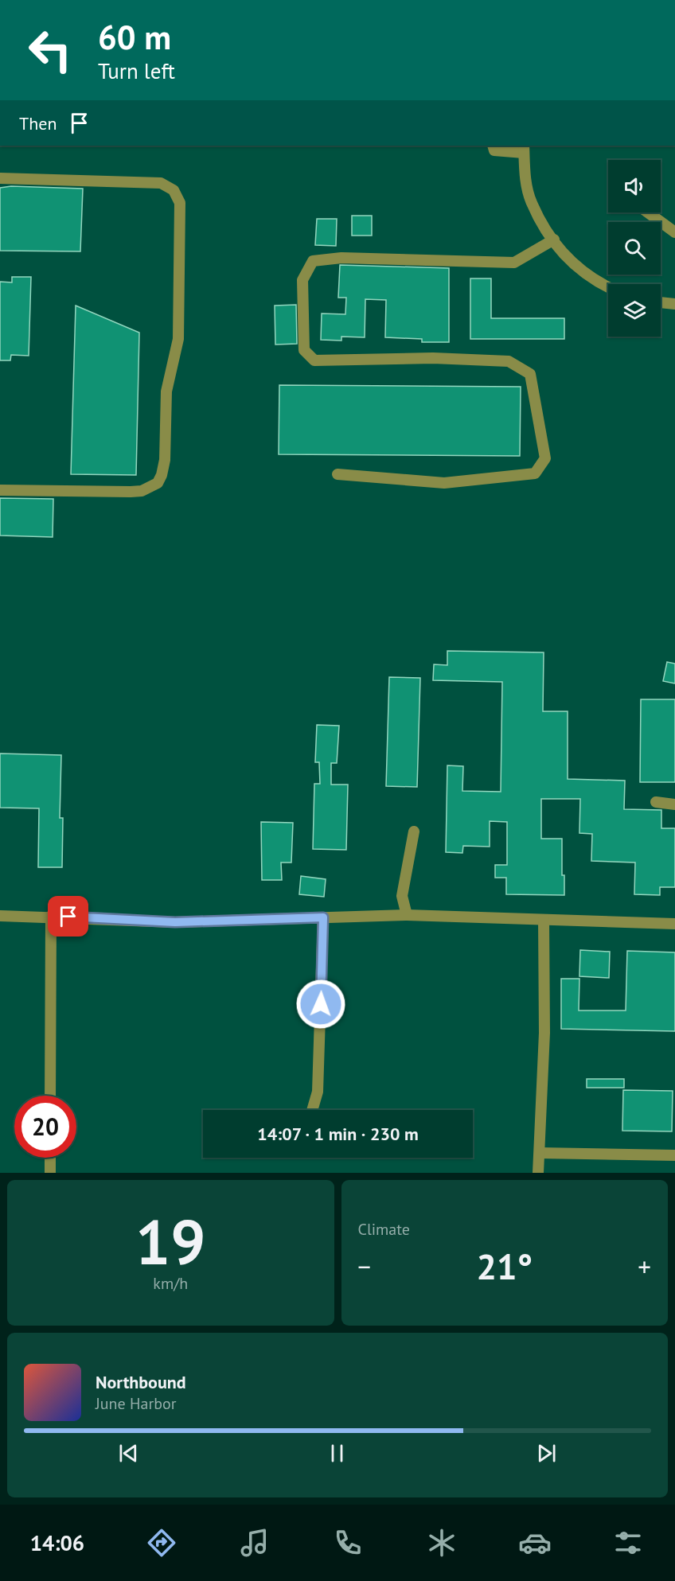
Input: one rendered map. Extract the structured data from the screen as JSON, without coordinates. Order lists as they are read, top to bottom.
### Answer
{
  "page": {
    "turn": ["60 m", "Turn left"],
    "then": "Then",
    "limit": "20",
    "trip": "14:07 · 1 min · 230 m",
    "tile": [
      ["19", "km/h"],
      "Climate"
    ],
    "heat": ["−", "21°", "+"],
    "song": ["Northbound", "June Harbor"],
    "tabs": "14:06"
  }
}
